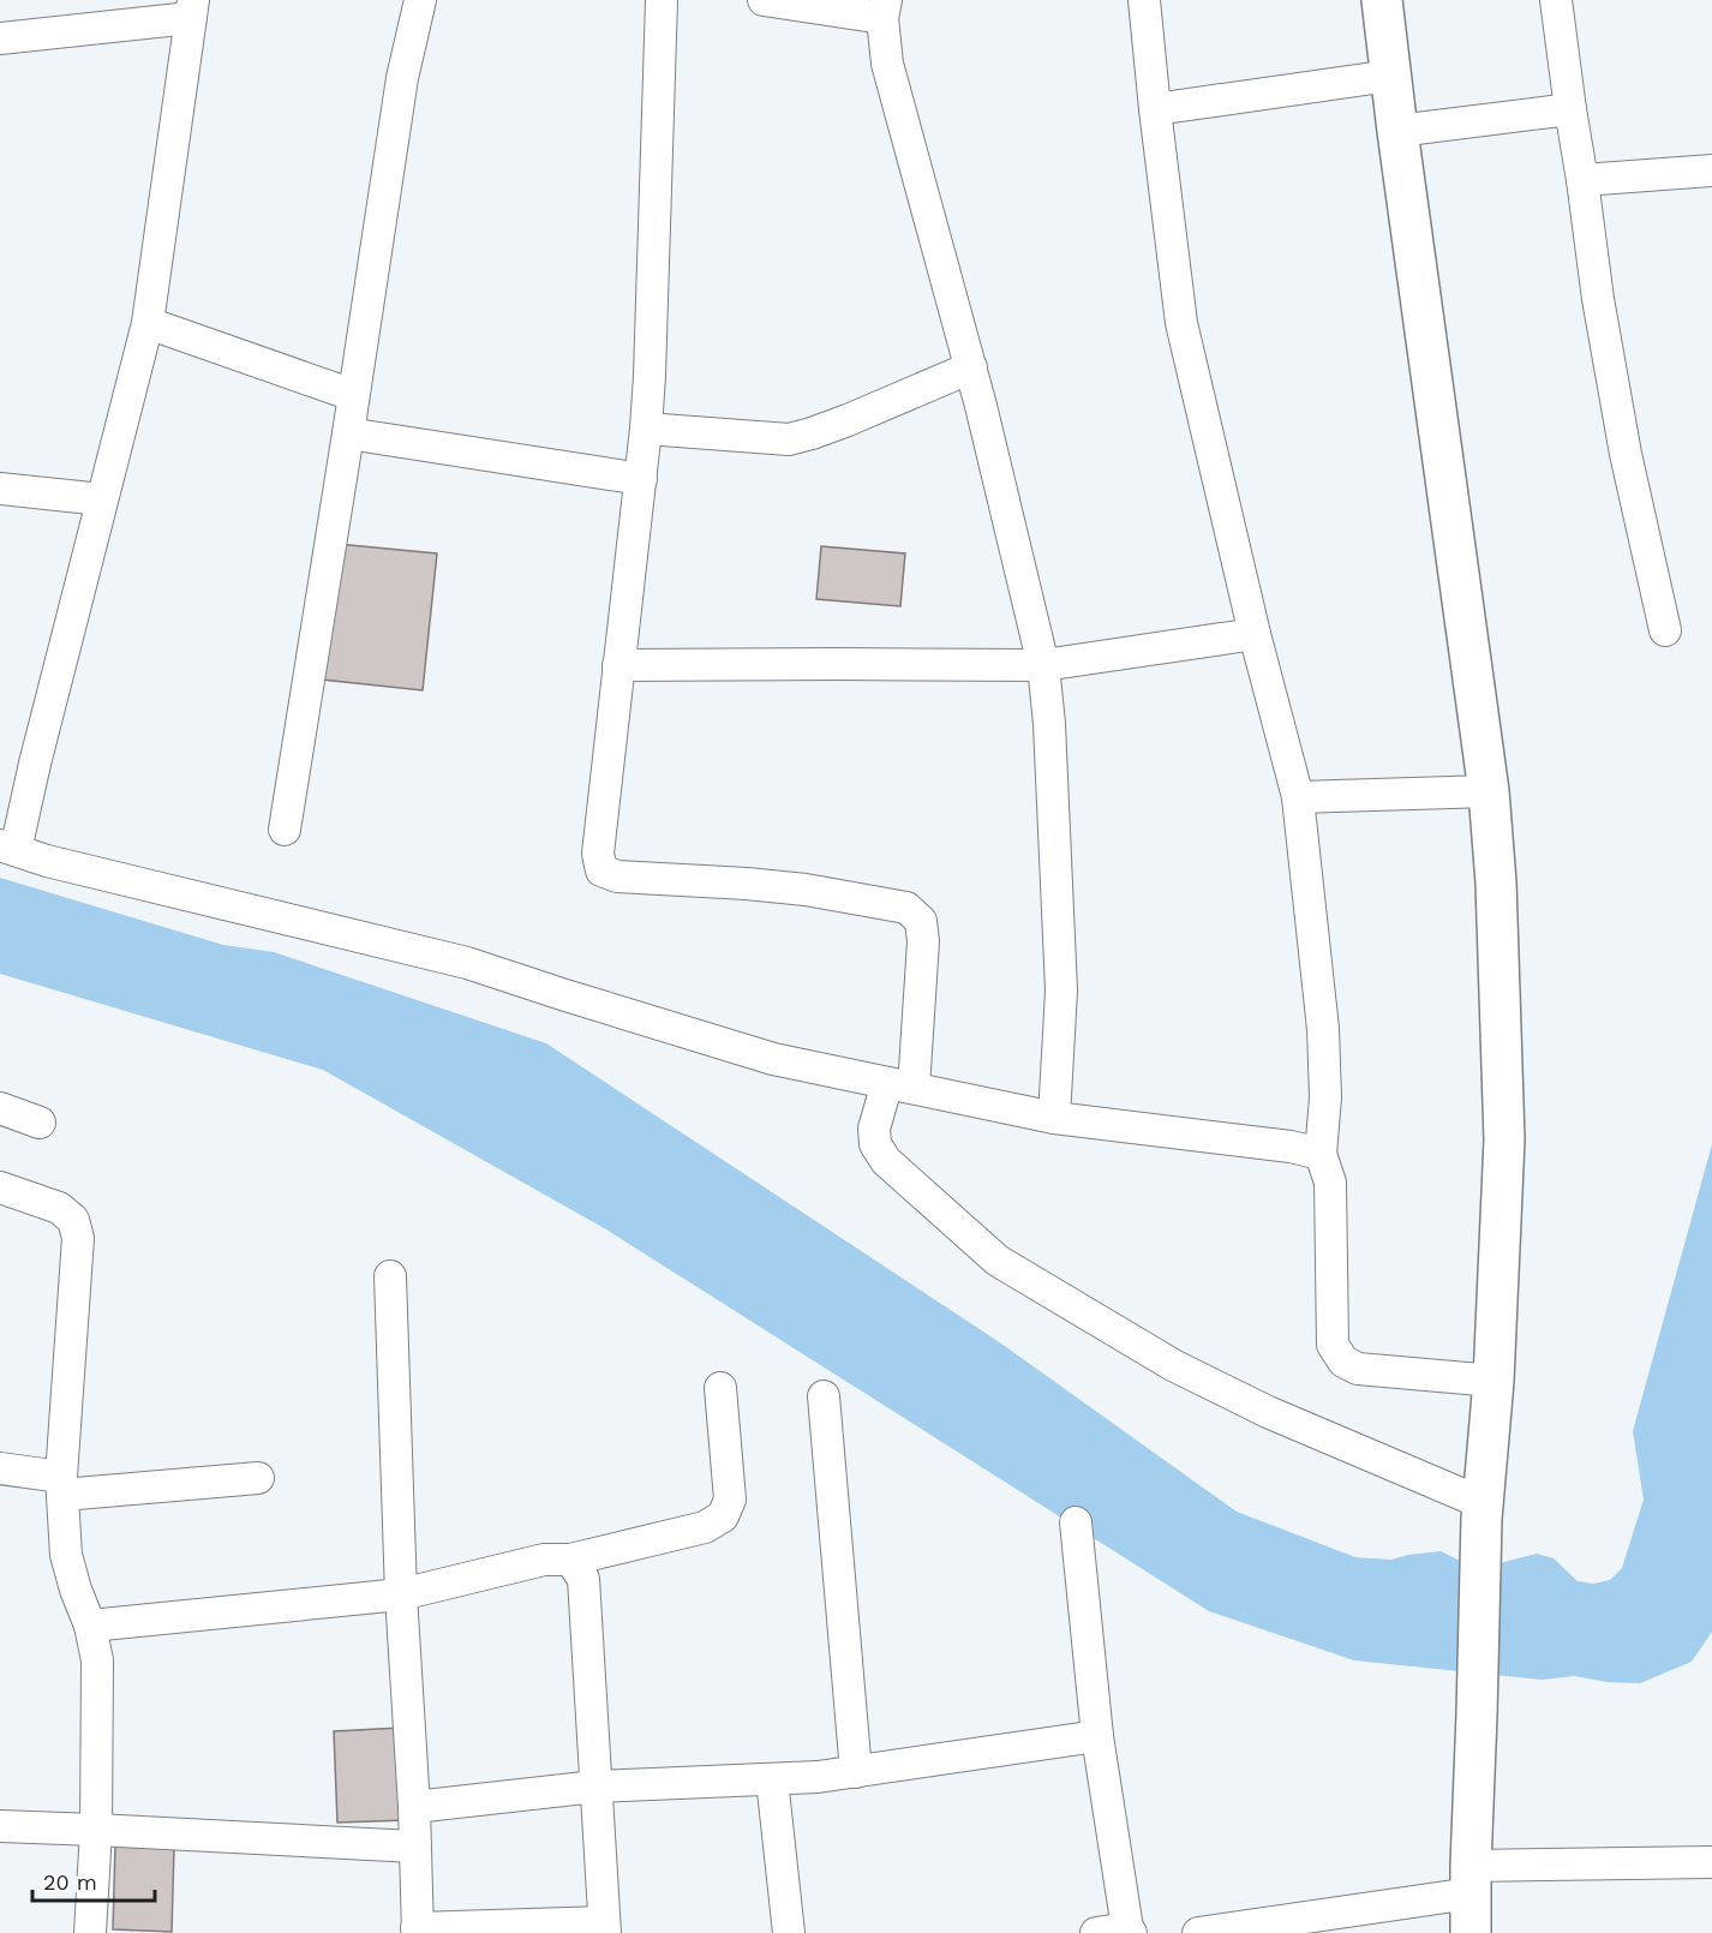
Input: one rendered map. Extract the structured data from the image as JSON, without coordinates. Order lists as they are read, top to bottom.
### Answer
{
  "scale_bar": "20 m"
}
